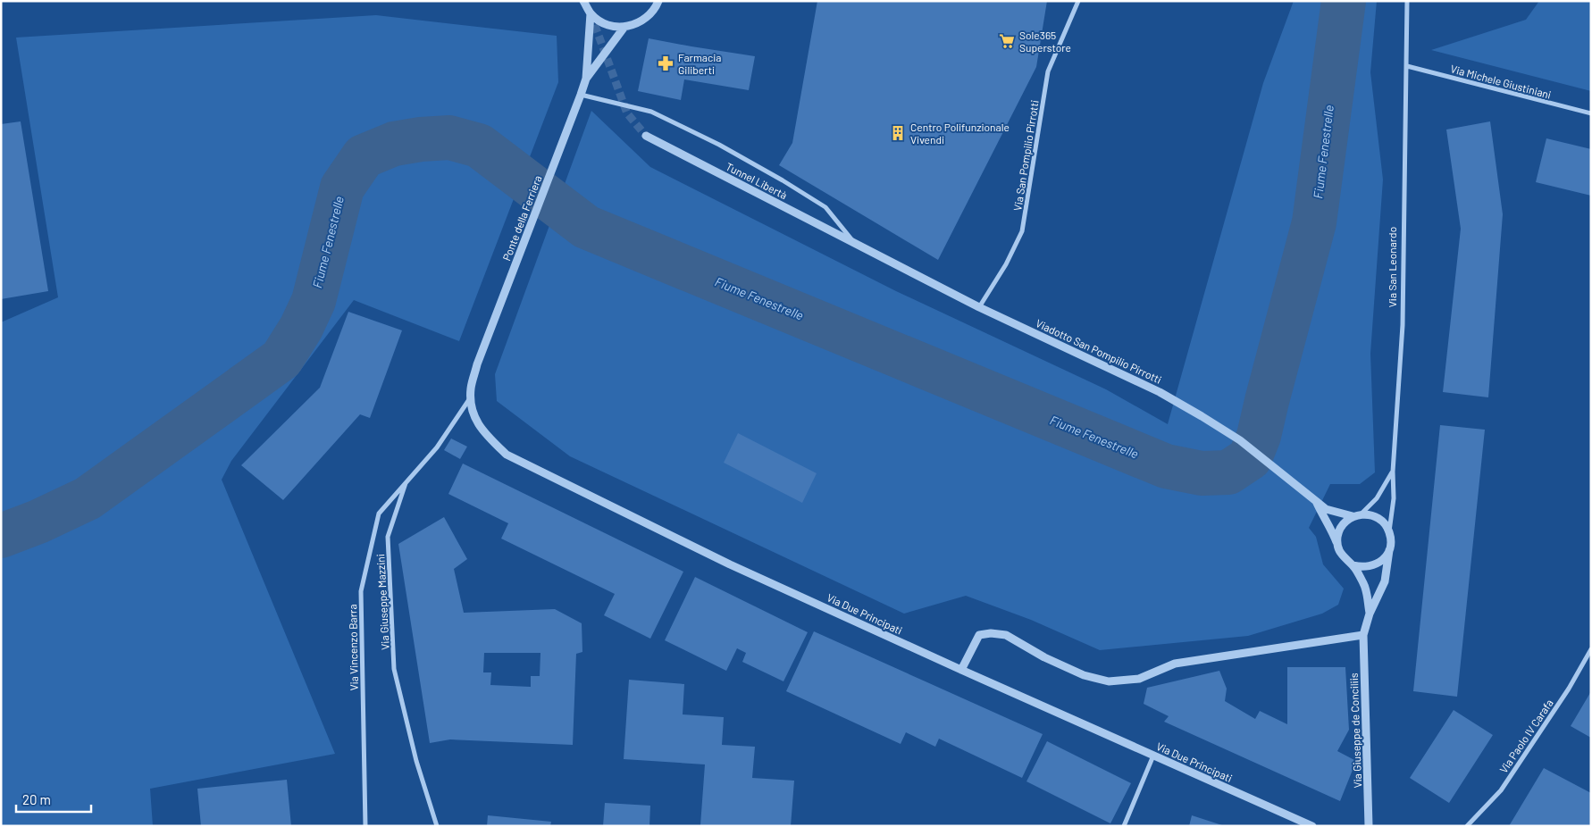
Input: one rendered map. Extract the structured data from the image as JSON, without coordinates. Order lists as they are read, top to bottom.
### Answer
{
  "streets": {
    "street": [
      "Via Michele Giustiniani",
      "Via San Pompilio Pirrotti",
      "Tunnel Libertà",
      "Ponte della Ferriera",
      "Via San Leonardo",
      "Viadotto San Pompilio Pirrotti",
      "Via Giuseppe Mazzini",
      "Via Due Principati",
      "Via Vincenzo Barra",
      "Via Giuseppe de Conciliis",
      "Via Paolo IV Carafa"
    ]
  },
  "crossings": [
    ["Via Michele Giustiniani", "Via San Leonardo"],
    ["Via San Pompilio Pirrotti", "Viadotto San Pompilio Pirrotti"],
    ["Tunnel Libertà", "Viadotto San Pompilio Pirrotti"],
    ["Ponte della Ferriera", "Via Due Principati"],
    ["Via San Leonardo", "Viadotto San Pompilio Pirrotti"],
    ["Via Giuseppe Mazzini", "Via Due Principati"],
    ["Via Giuseppe Mazzini", "Via Vincenzo Barra"]
  ],
  "water": ["Fiume Fenestrelle"],
  "places": {
    "supermarket": ["Sole365 Superstore"],
    "pharmacy": ["Farmacia Giliberti"],
    "building": ["Centro Polifunzionale Vivendi"]
  },
  "scale_bar": "20 m"
}
